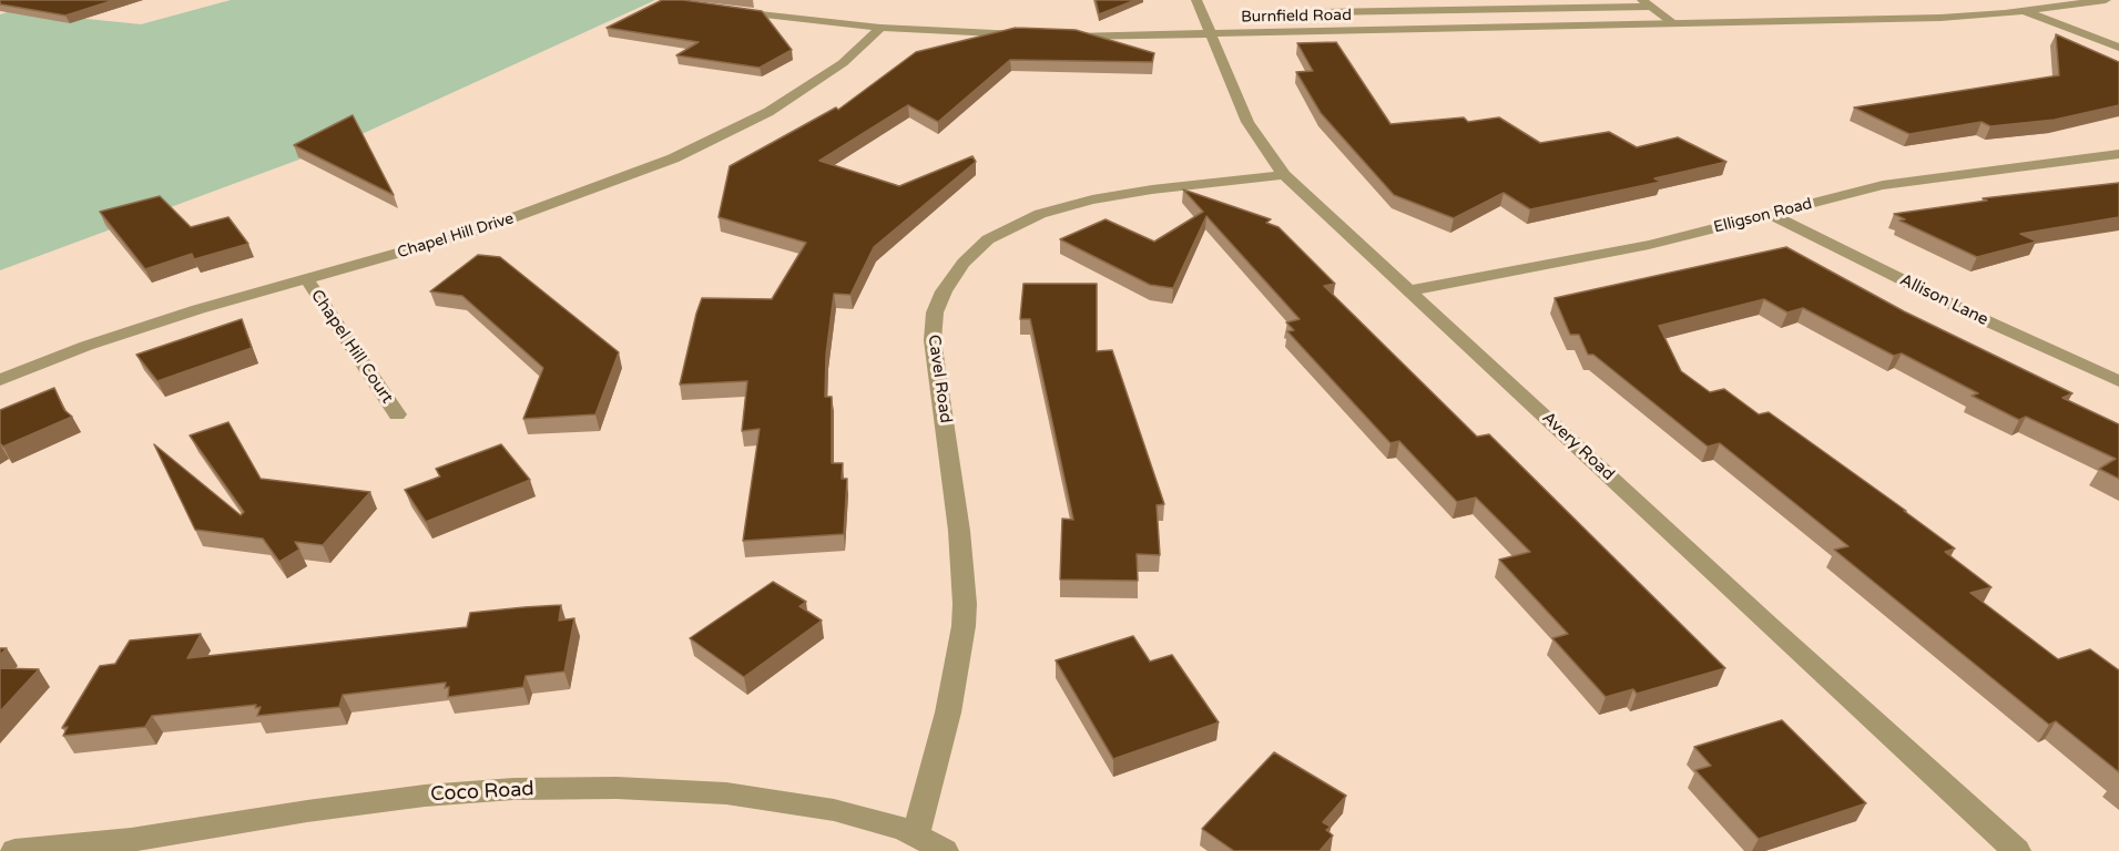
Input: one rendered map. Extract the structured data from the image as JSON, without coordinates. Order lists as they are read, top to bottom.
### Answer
{
  "streets": {
    "street": [
      "Burnfield Road",
      "Elligson Road",
      "Chapel Hill Drive",
      "Allison Lane",
      "Chapel Hill Court",
      "Cavel Road",
      "Avery Road",
      "Coco Road"
    ]
  },
  "crossings": [
    ["Burnfield Road", "Avery Road"],
    ["Elligson Road", "Allison Lane"],
    ["Elligson Road", "Avery Road"],
    ["Chapel Hill Drive", "Chapel Hill Court"],
    ["Cavel Road", "Avery Road"],
    ["Cavel Road", "Coco Road"]
  ]
}
